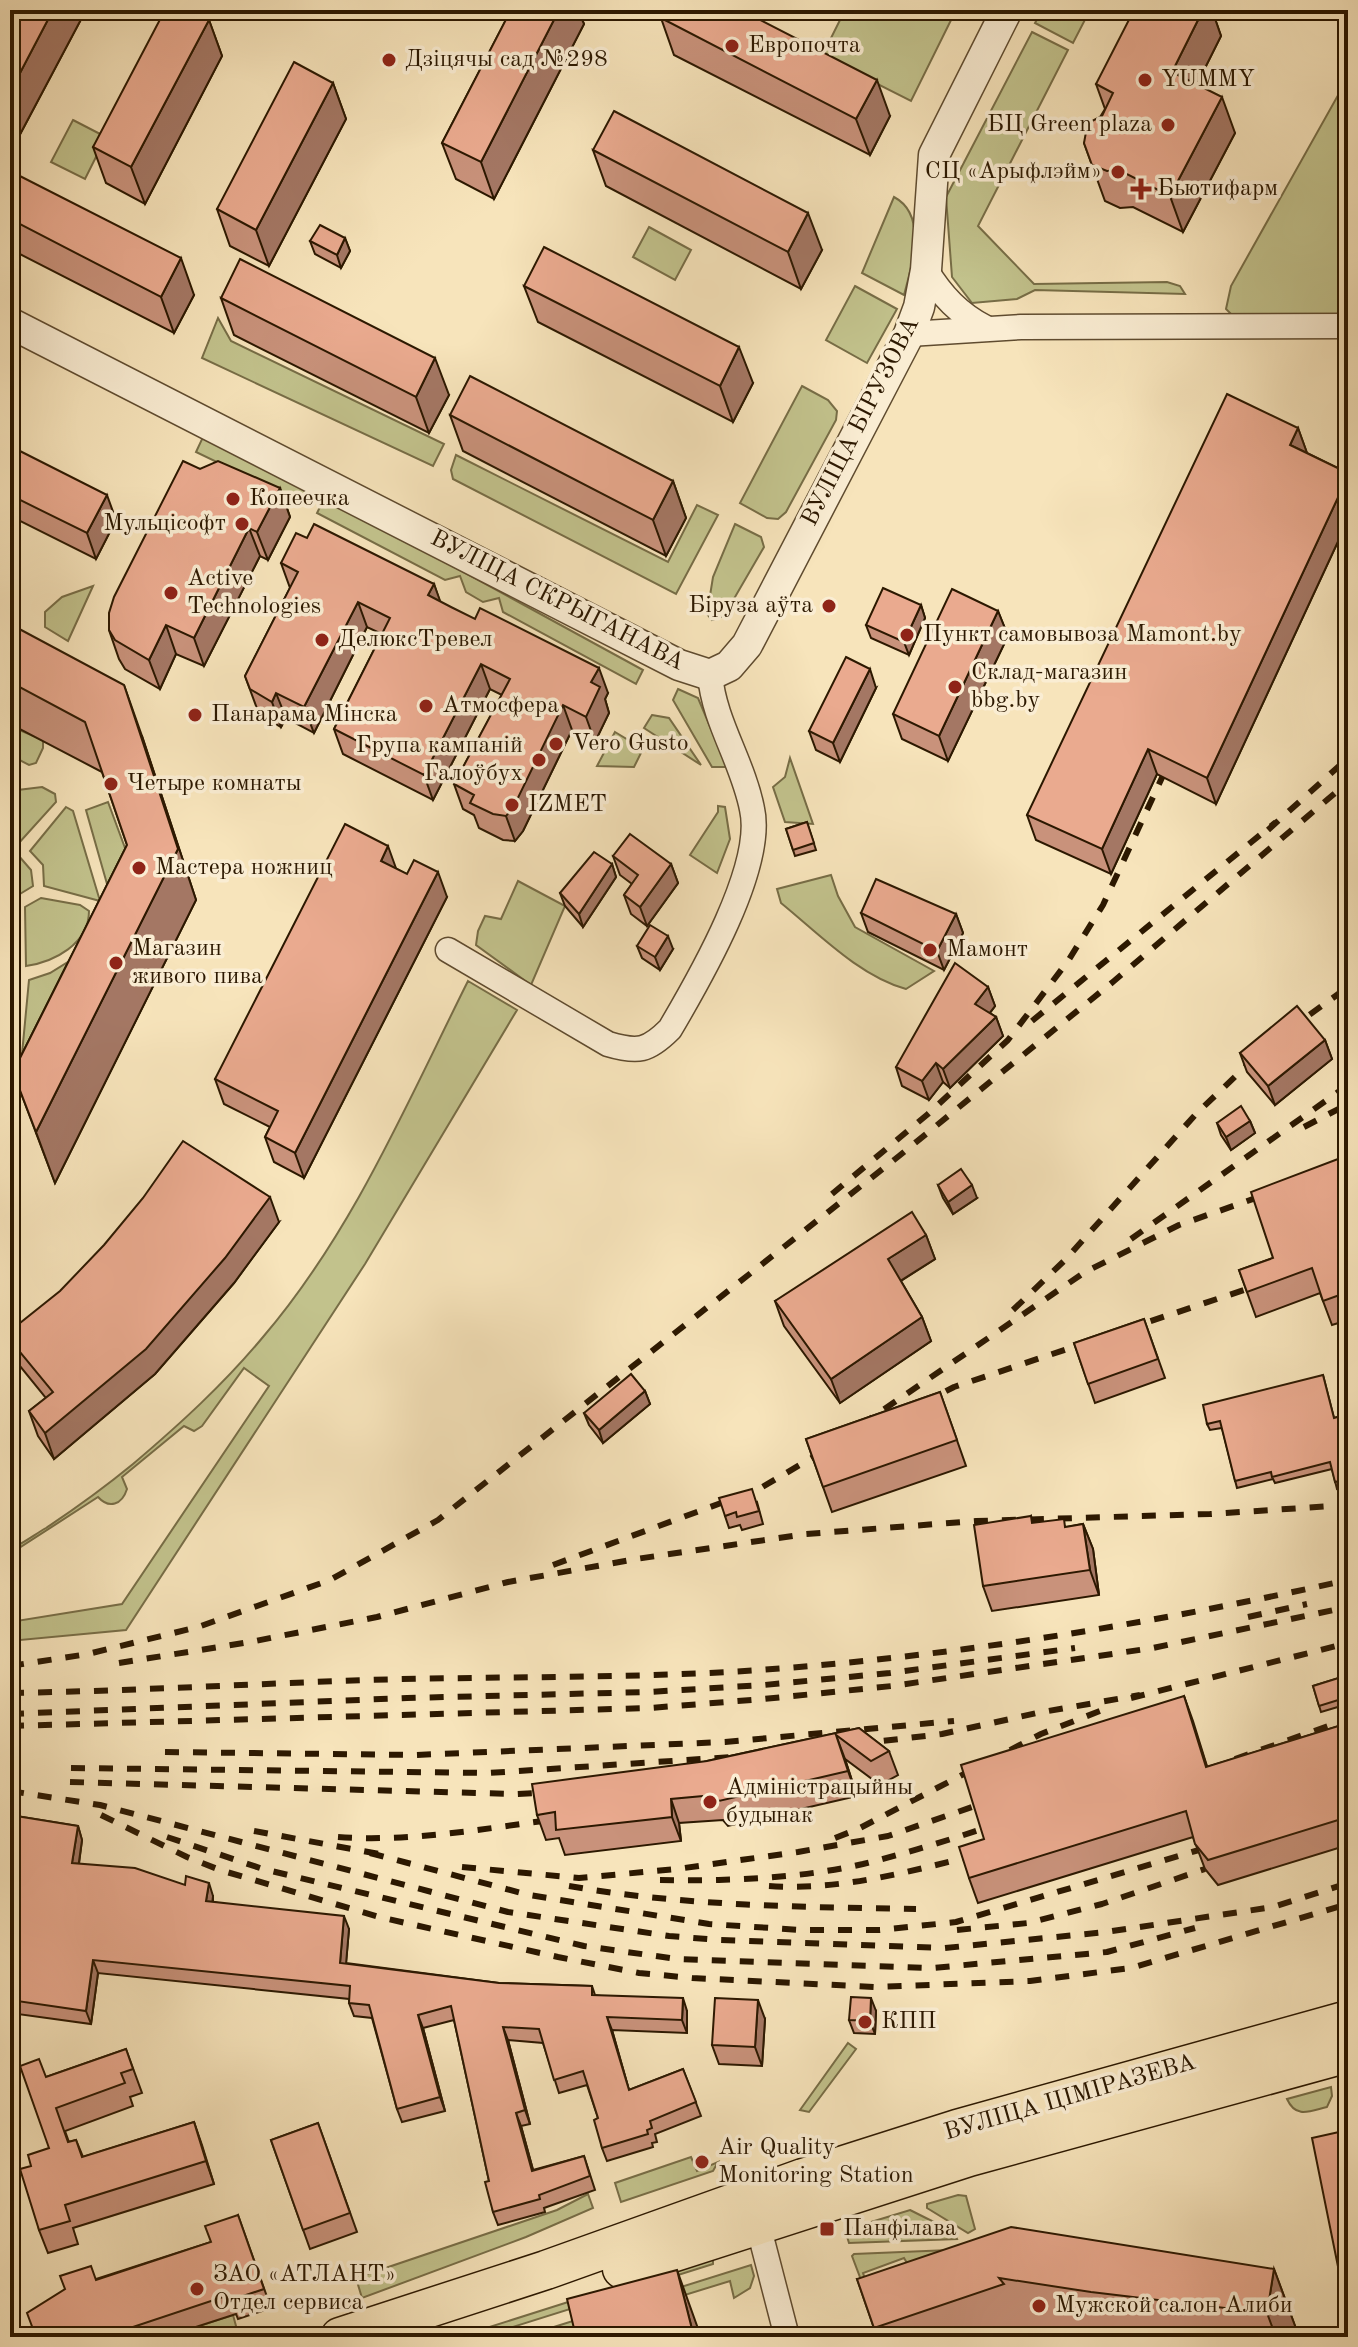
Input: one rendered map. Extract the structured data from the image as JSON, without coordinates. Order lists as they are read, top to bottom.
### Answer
{
  "streets": {
    "main road": ["ВУЛІЦА ЦІМІРАЗЕВА"],
    "street": ["ВУЛІЦА БІРУЗОВА", "ВУЛІЦА СКРЫГАНАВА"]
  },
  "crossings": [
    ["ВУЛІЦА БІРУЗОВА", "ВУЛІЦА СКРЫГАНАВА"]
  ],
  "places": {
    "other": [
      "Европочта",
      "Дзіцячы сад №298",
      "YUMMY",
      "БЦ Green plaza",
      "СЦ «Арыфлэйм»",
      "Копеечка",
      "Мульцісофт",
      "Active Technologies",
      "Біруза аўта",
      "Пункт самовывоза Mamont.by",
      "ДелюксТревел",
      "Склад-магазин bbg.by",
      "Атмосфера",
      "Панарама Мінска",
      "Vero Gusto",
      "Група кампаній Галоўбух",
      "Четыре комнаты",
      "IZMET",
      "Мастера ножниц",
      "Мамонт",
      "Магазин живого пива",
      "Адміністрацыйны будынак",
      "КПП",
      "Air Quality Monitoring Station",
      "ЗАО «АТЛАНТ» Отдел сервиса",
      "Мужской салон Алиби"
    ],
    "health": ["Бьютифарм"],
    "transit": ["Панфілава"]
  }
}
